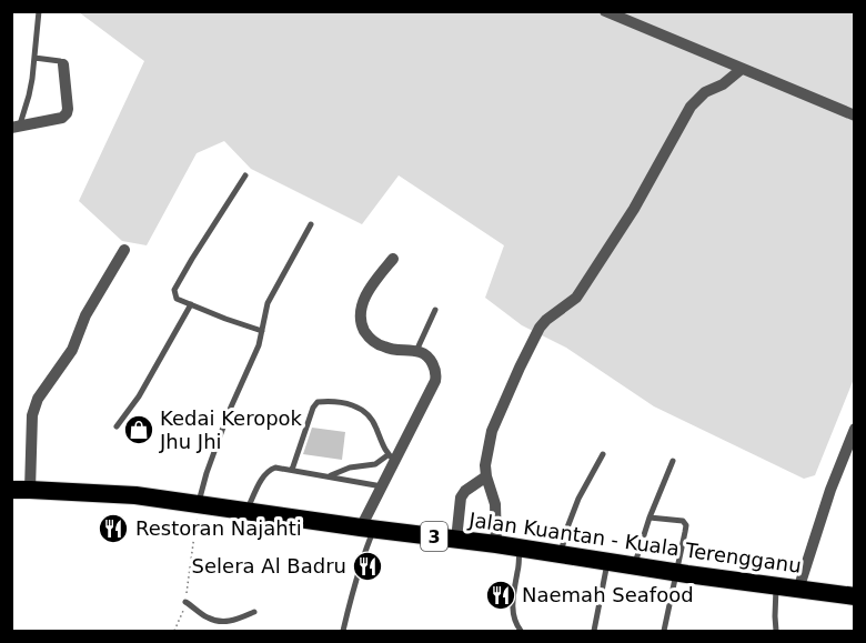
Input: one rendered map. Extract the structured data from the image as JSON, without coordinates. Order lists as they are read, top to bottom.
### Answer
{
  "streets": {
    "highway": ["3", "Jalan Kuantan - Kuala Terengganu"]
  },
  "places": {
    "shop": ["Kedai Keropok Jhu Jhi"],
    "restaurant": ["Restoran Najahti", "Selera Al Badru", "Naemah Seafood"]
  }
}
